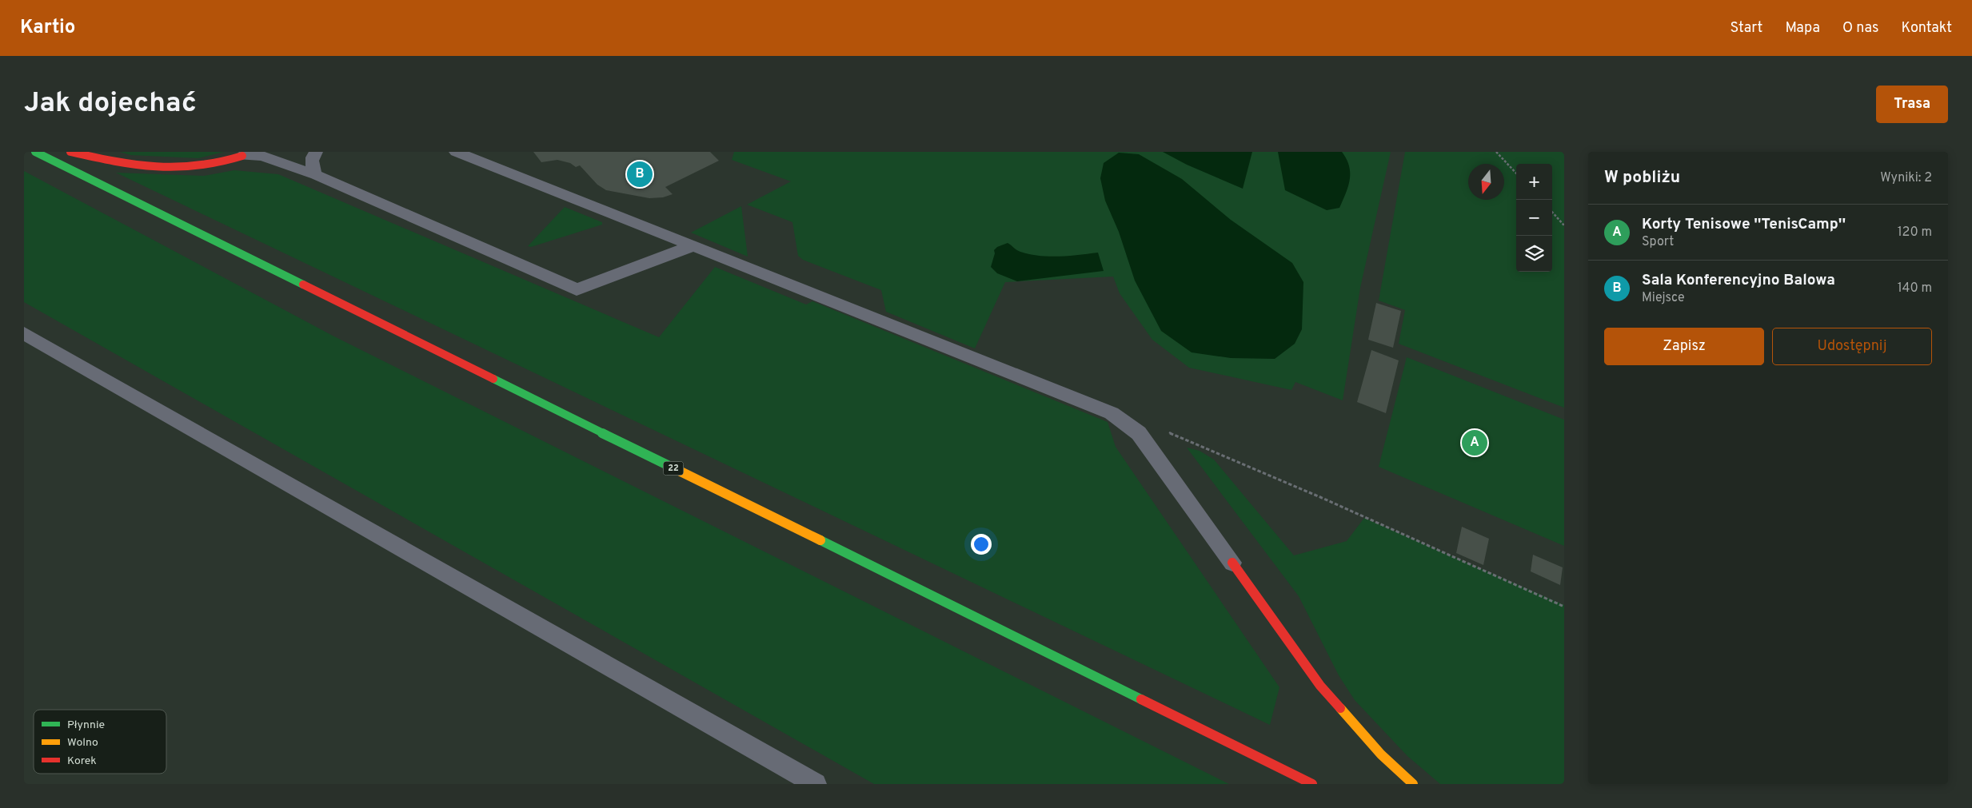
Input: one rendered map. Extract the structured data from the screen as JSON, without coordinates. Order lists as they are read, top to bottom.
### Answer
{
  "streets": {
    "main road": ["22"]
  },
  "legend": ["Płynnie", "Wolno", "Korek"],
  "north": "bottom",
  "page": {
    "header": "Kartio",
    "nav": [
      "Start",
      "Mapa",
      "O nas",
      "Kontakt"
    ],
    "buttons": [
      "Trasa",
      ["Zapisz", "Udostępnij"]
    ],
    "title": "Jak dojechać",
    "heading": ["W pobliżu", "Wyniki: 2"],
    "pins": ["B", "A"],
    "map_buttons": ["+", "−"],
    "list": [
      {
        "mark": "A",
        "name": "Korty Tenisowe ''TenisCamp''",
        "note": "Sport",
        "value": "120 m"
      },
      {
        "mark": "B",
        "name": "Sala Konferencyjno Balowa",
        "note": "Miejsce",
        "value": "140 m"
      }
    ]
  }
}
